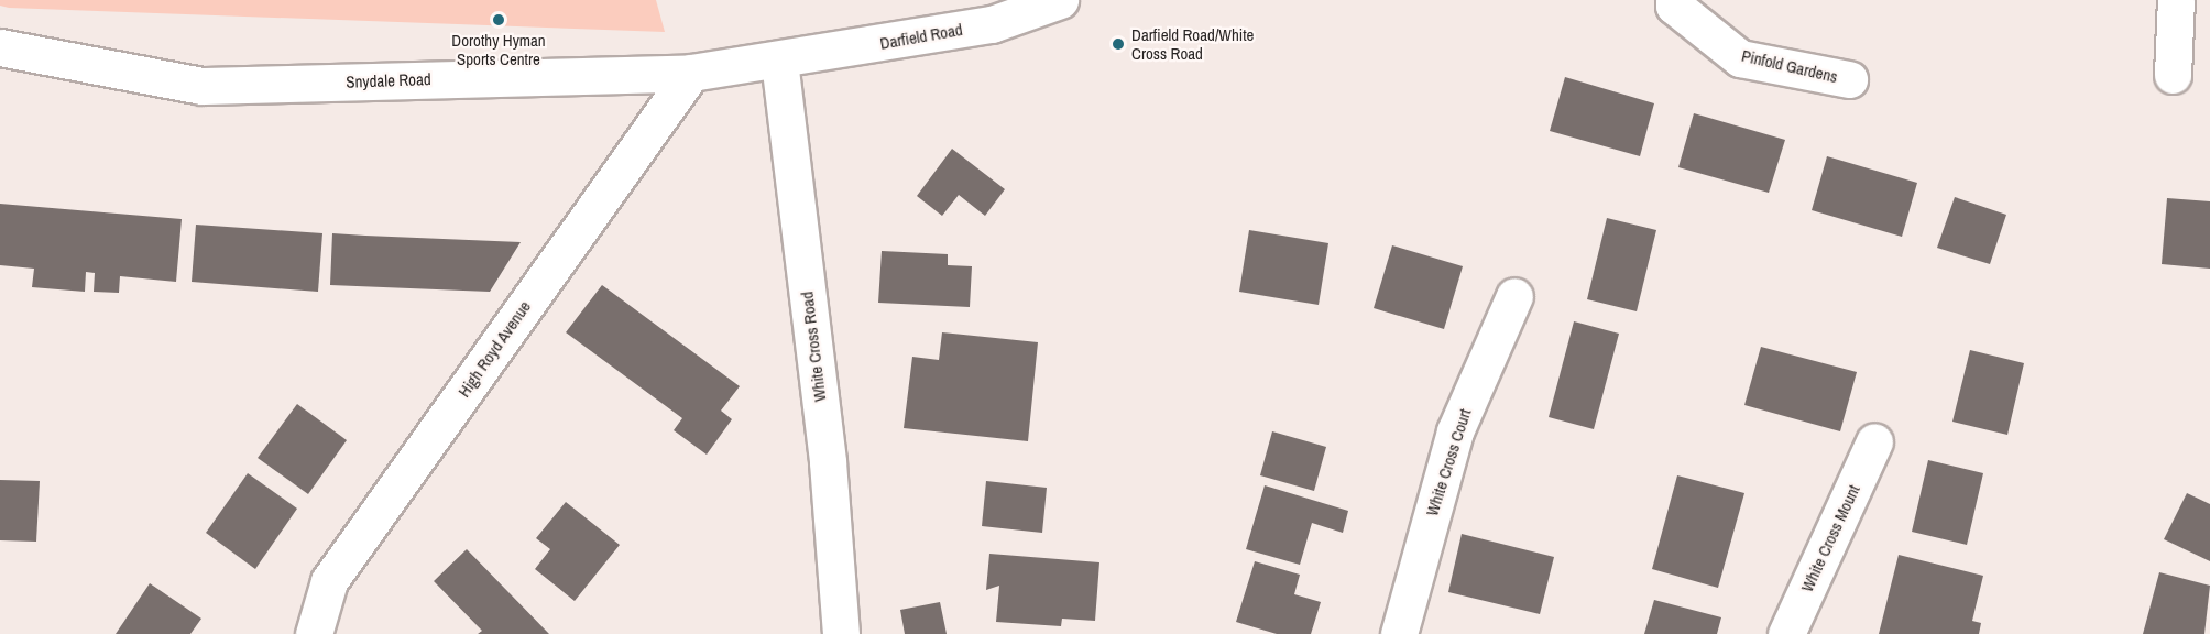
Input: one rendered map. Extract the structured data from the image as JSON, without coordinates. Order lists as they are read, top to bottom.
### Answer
{
  "streets": {
    "street": [
      "Darfield Road",
      "Pinfold Gardens",
      "Snydale Road",
      "White Cross Road",
      "High Royd Avenue",
      "White Cross Court",
      "White Cross Mount"
    ]
  },
  "crossings": [
    ["Darfield Road", "Snydale Road"],
    ["Darfield Road", "White Cross Road"],
    ["Snydale Road", "White Cross Road"],
    ["Snydale Road", "High Royd Avenue"]
  ],
  "places": ["Dorothy Hyman Sports Centre", "Darfield Road/White Cross Road"]
}
